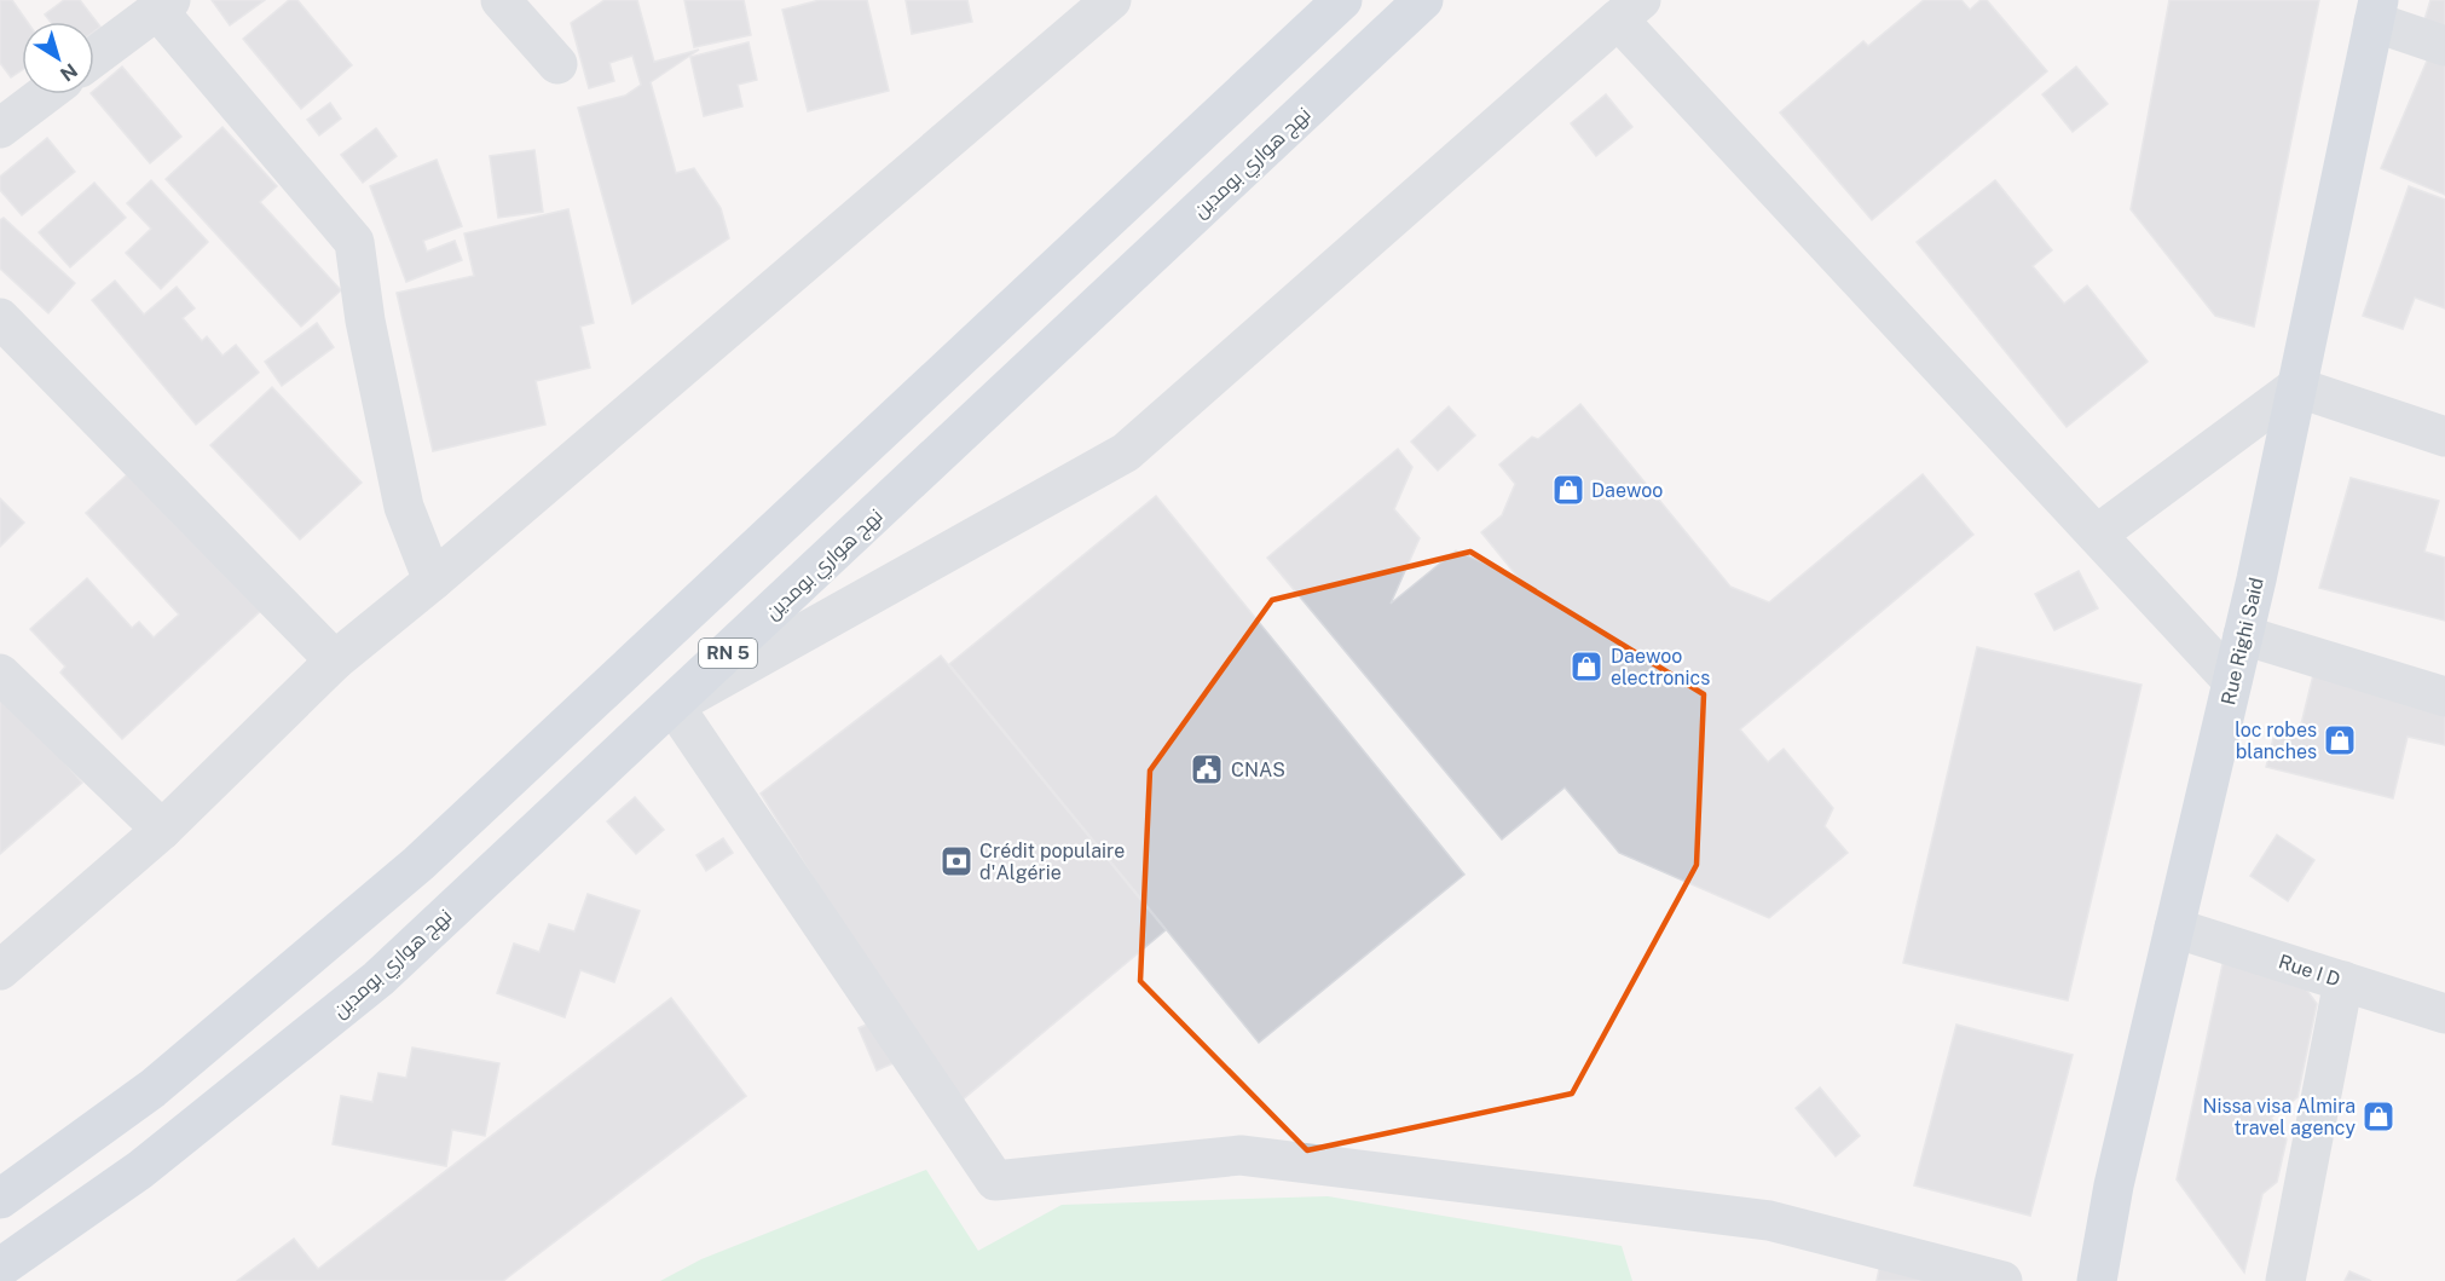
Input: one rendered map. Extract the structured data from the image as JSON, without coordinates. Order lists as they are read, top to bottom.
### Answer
{
  "streets": {
    "main road": ["نهج هواري بومدين", "Rue Righi Said", "RN 5"],
    "street": ["Rue I D"]
  },
  "crossings": [
    ["Rue Righi Said", "Rue I D"]
  ],
  "places": {
    "shop": [
      "Daewoo",
      "Daewoo electronics",
      "loc robes blanches",
      "Nissa visa Almira travel agency"
    ],
    "public building": ["CNAS"],
    "bank": ["Crédit populaire d'Algérie"]
  },
  "north": "bottom right"
}
